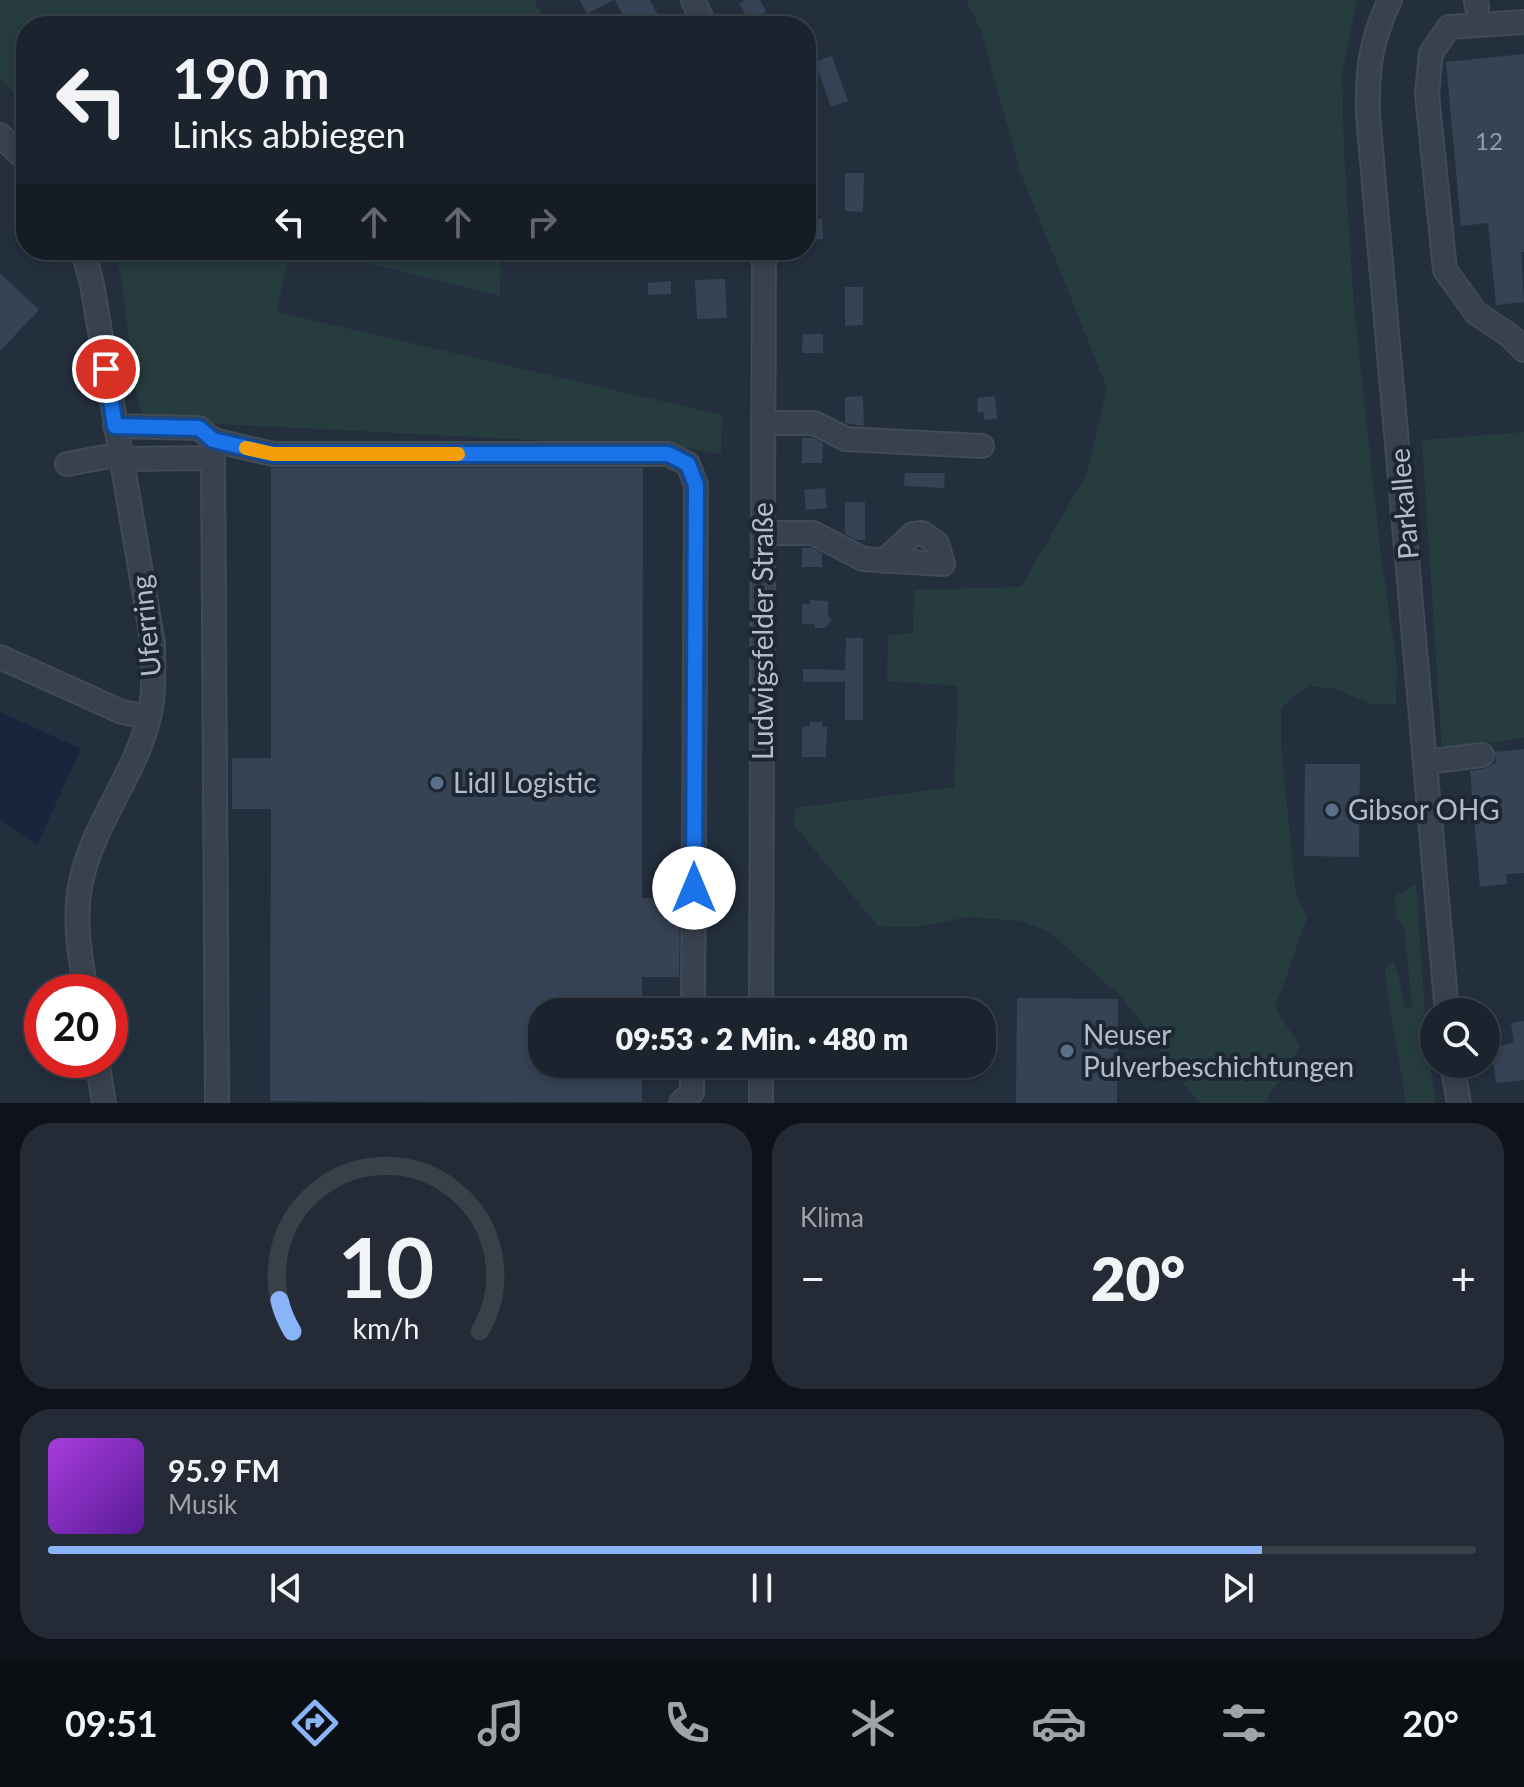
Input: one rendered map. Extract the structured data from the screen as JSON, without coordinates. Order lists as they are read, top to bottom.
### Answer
{
  "streets": {
    "street": ["Parkallee", "Uferring", "Ludwigsfelder Straße"]
  },
  "places": ["Lidl Logistic", "Gibsor OHG", "Neuser Pulverbeschichtungen"],
  "house_numbers": ["12"],
  "page": {
    "turn": ["190 m", "Links abbiegen"],
    "limit": "20",
    "trip": "09:53 · 2 Min. · 480 m",
    "tile": "Klima",
    "heat": ["−", "20°", "+"],
    "song": ["95.9 FM", "Musik"],
    "tabs": ["09:51", "20°"],
    "gauge": ["10", "km/h"]
  }
}
